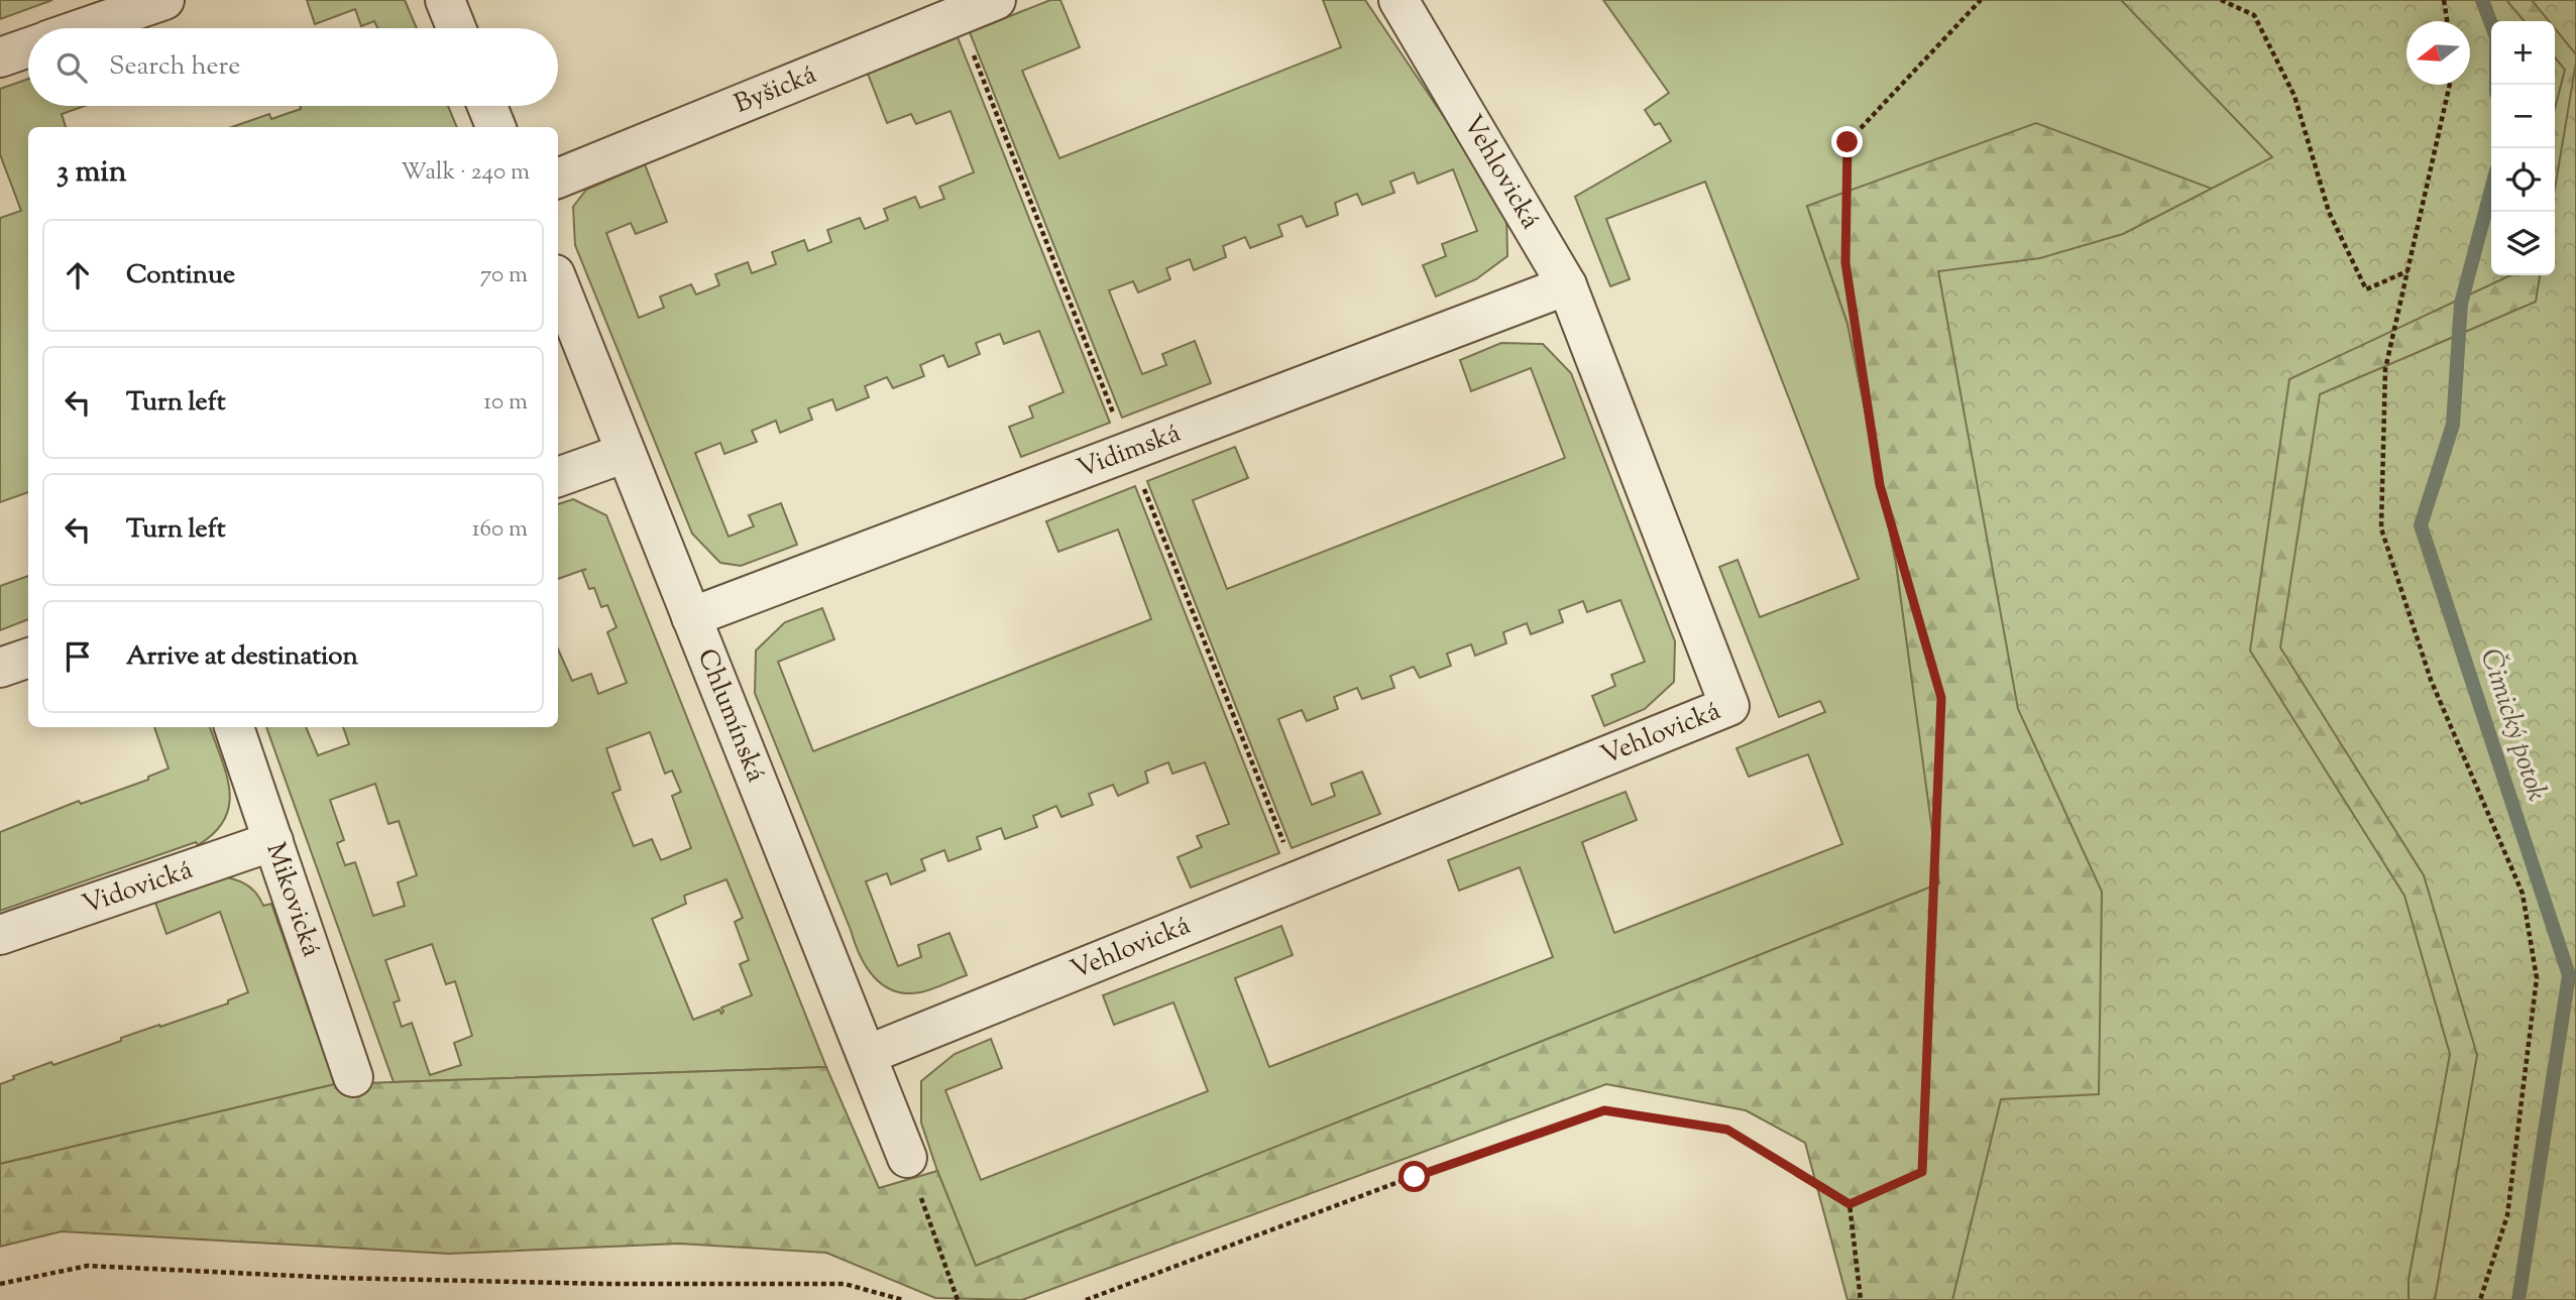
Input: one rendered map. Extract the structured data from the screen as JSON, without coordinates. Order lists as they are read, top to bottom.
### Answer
{
  "streets": {
    "street": [
      "Byšická",
      "Vehlovická",
      "Vidimská",
      "Chlumínská",
      "Vidovická",
      "Mikovická"
    ]
  },
  "crossings": [
    ["Vehlovická", "Vidimská"],
    ["Vehlovická", "Chlumínská"],
    ["Vidimská", "Chlumínská"],
    ["Vidovická", "Mikovická"]
  ],
  "water": ["Čimický potok"],
  "north": "left",
  "page": {
    "map_buttons": ["+", "−"],
    "search": "Search here",
    "heading": ["3 min", "Walk · 240 m"],
    "list": [
      ["Continue", "70 m"],
      ["Turn left", "10 m"],
      ["Turn left", "160 m"],
      "Arrive at destination"
    ]
  }
}
